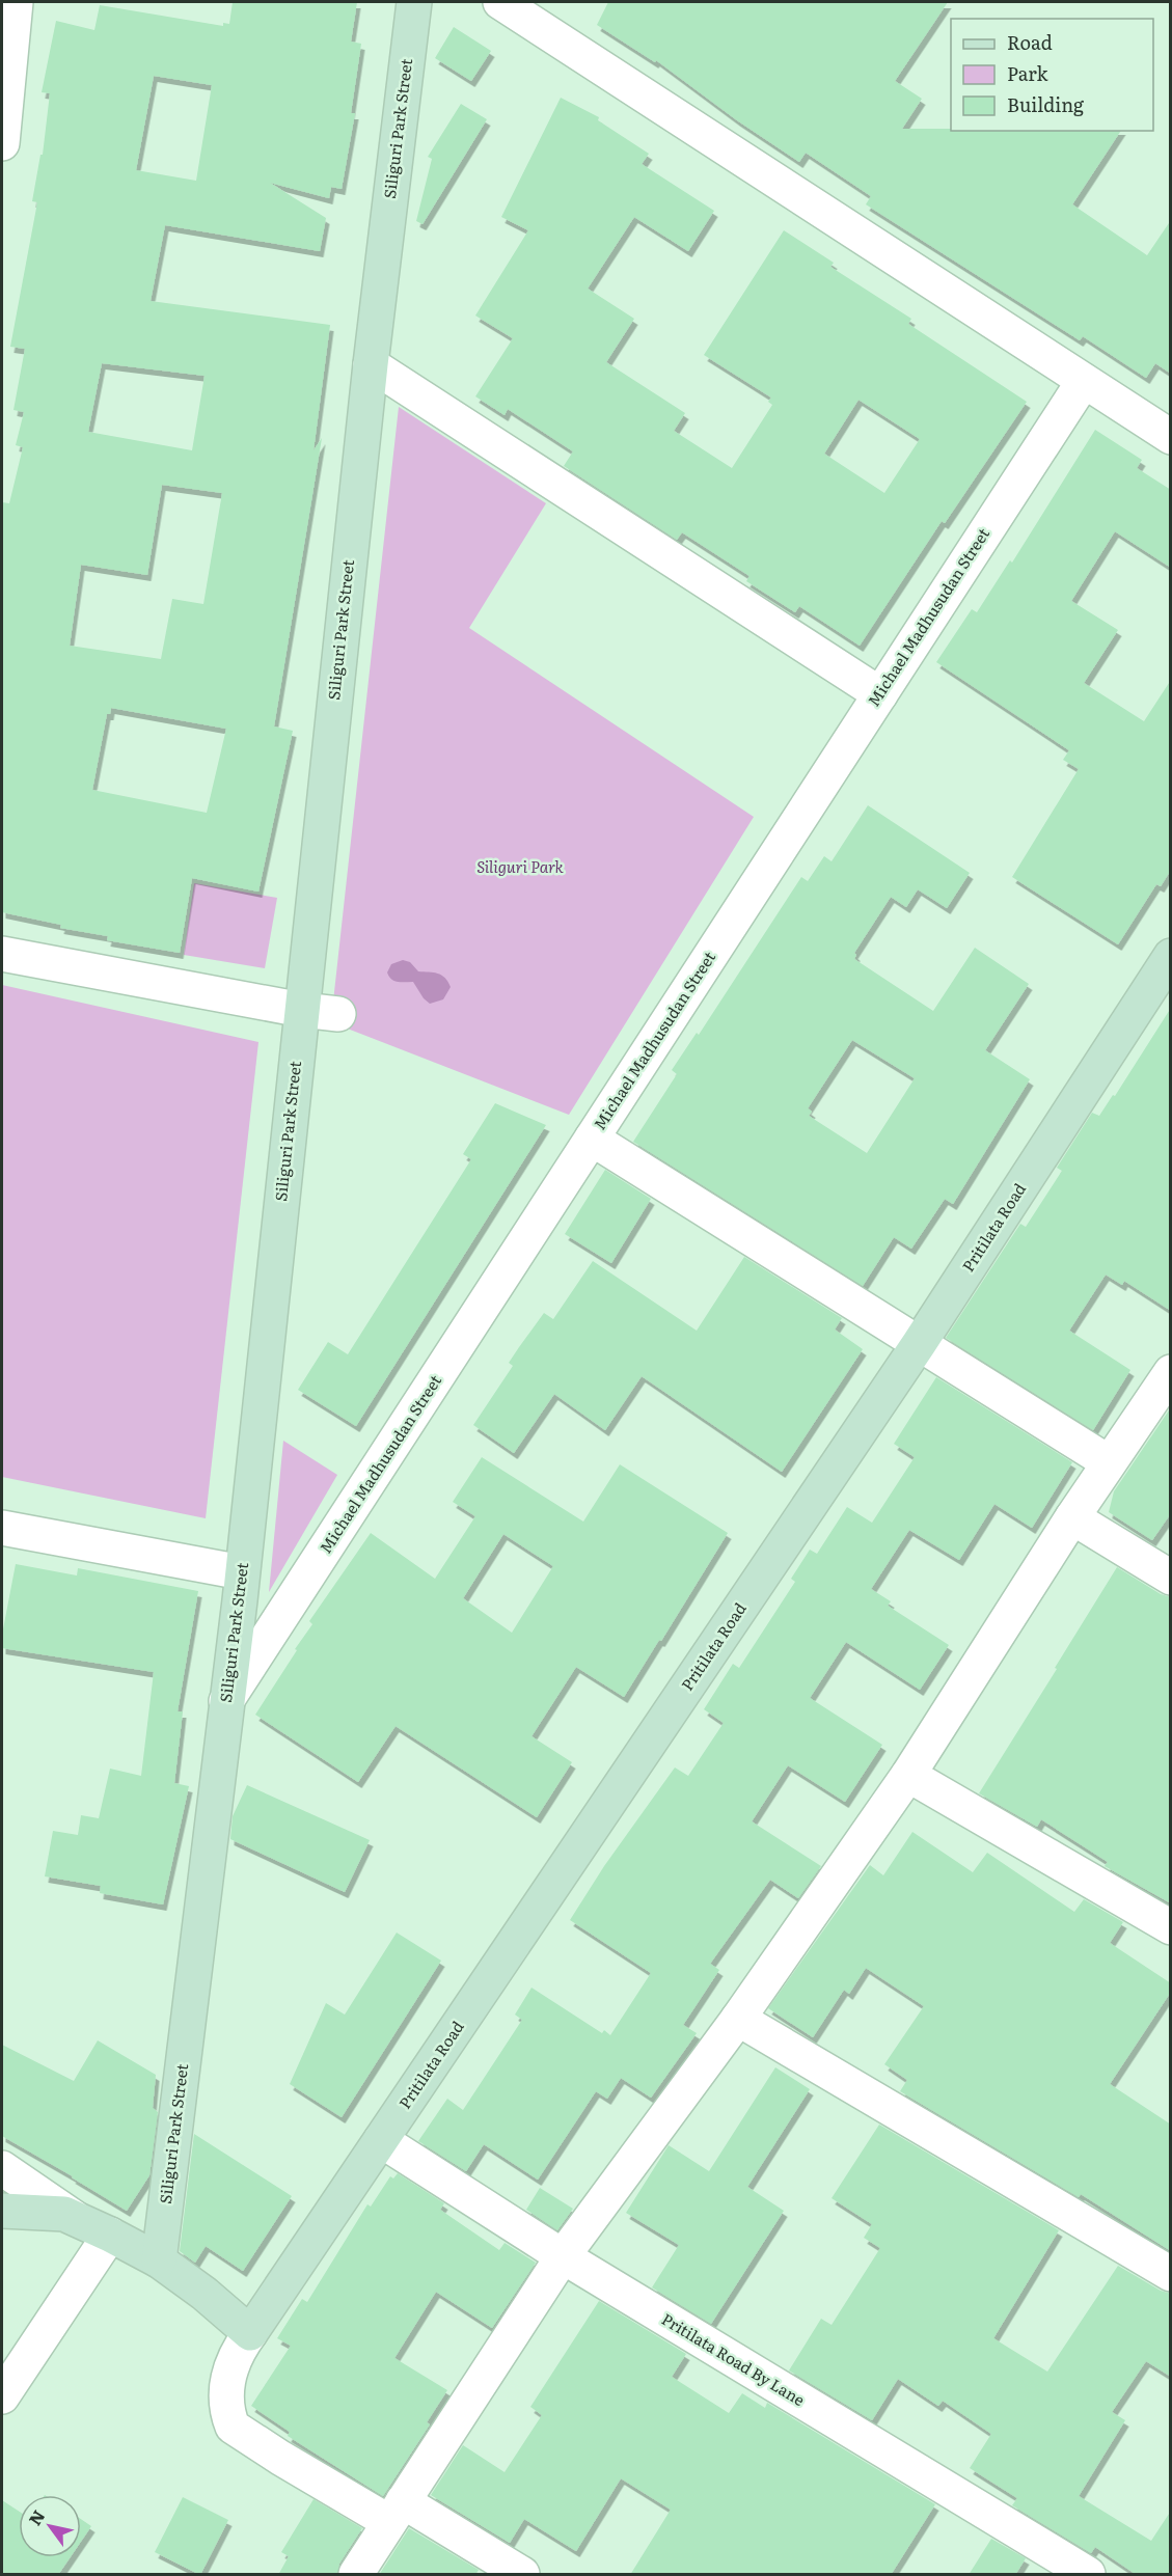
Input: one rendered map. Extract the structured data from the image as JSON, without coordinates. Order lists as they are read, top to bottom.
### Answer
{
  "streets": {
    "street": [
      "Siliguri Park Street",
      "Michael Madhusudan Street",
      "Pritilata Road",
      "Pritilata Road By Lane"
    ]
  },
  "crossings": [
    ["Siliguri Park Street", "Michael Madhusudan Street"],
    ["Pritilata Road", "Pritilata Road By Lane"]
  ],
  "parks": ["Siliguri Park"],
  "legend": ["Road", "Park", "Building"],
  "north": "top left"
}
